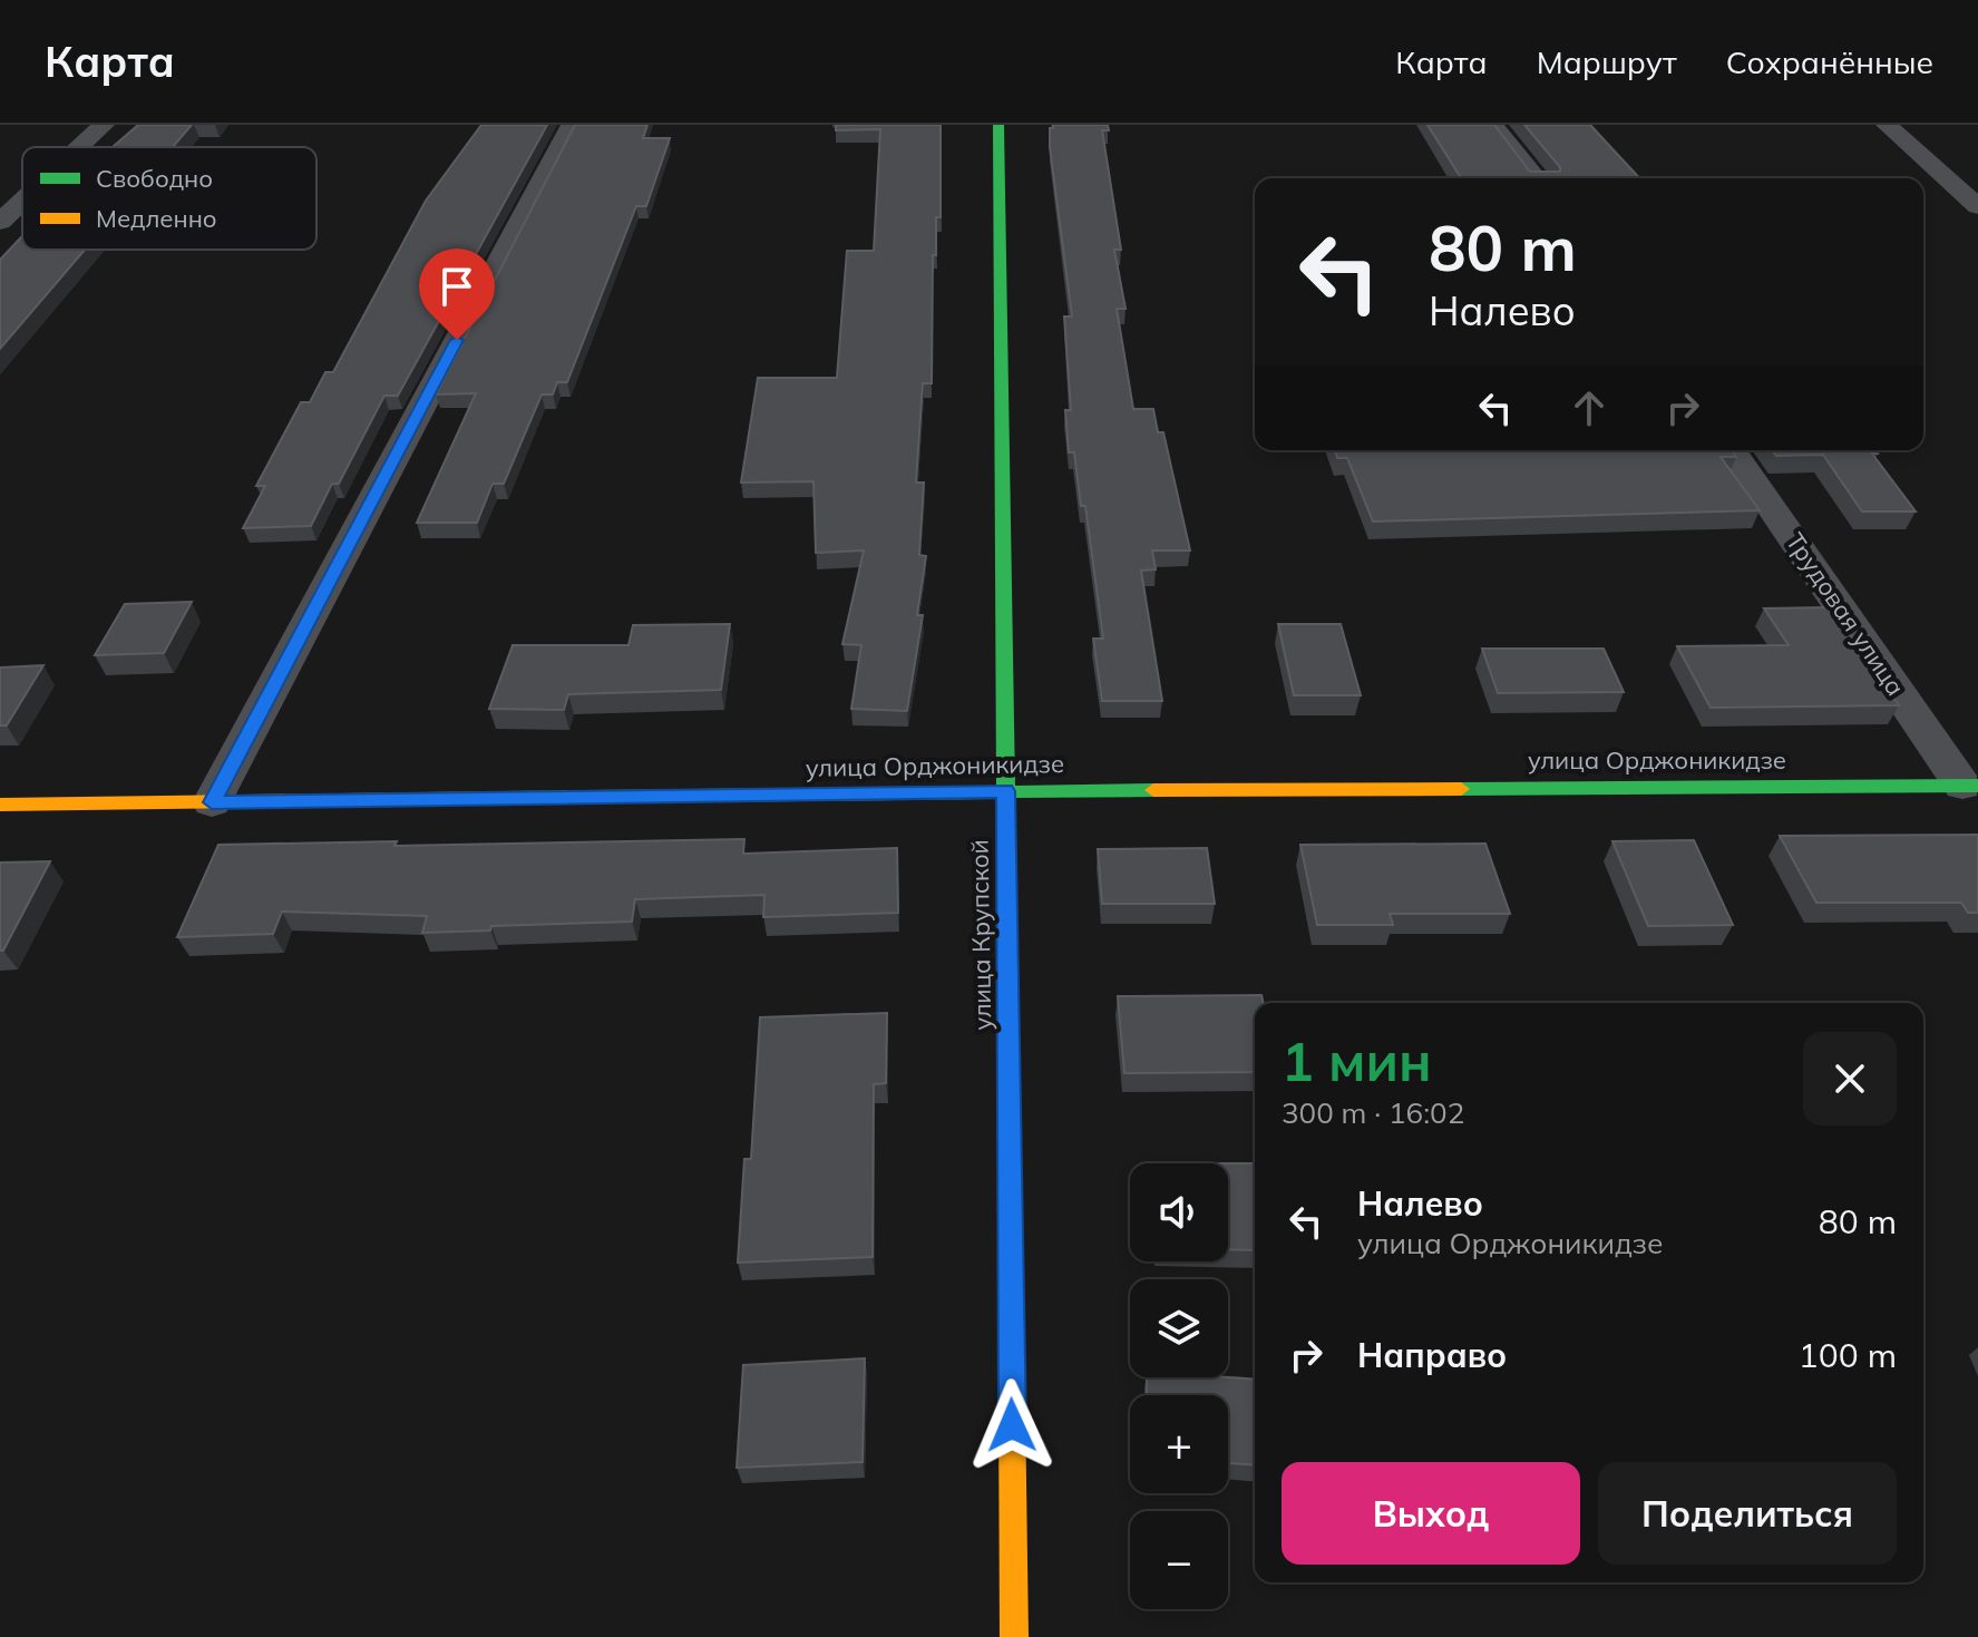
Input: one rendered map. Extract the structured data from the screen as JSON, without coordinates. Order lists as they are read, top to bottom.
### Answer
{
  "streets": {
    "street": ["Трудовая улица", "улица Орджоникидзе", "улица Крупской"]
  },
  "crossings": [
    ["Трудовая улица", "улица Орджоникидзе"],
    ["улица Орджоникидзе", "улица Крупской"]
  ],
  "legend": ["Свободно", "Медленно"],
  "page": {
    "header": "Карта",
    "nav": ["Карта", "Маршрут", "Сохранённые"],
    "turn": ["80 m", "Налево"],
    "heading": ["1 мин", "300 m · 16:02"],
    "list": [
      {
        "name": "Налево",
        "note": "улица Орджоникидзе",
        "value": "80 m"
      },
      {
        "name": "Направо",
        "value": "100 m"
      }
    ],
    "map_buttons": ["+", "−"],
    "buttons": ["Выход", "Поделиться"]
  }
}
